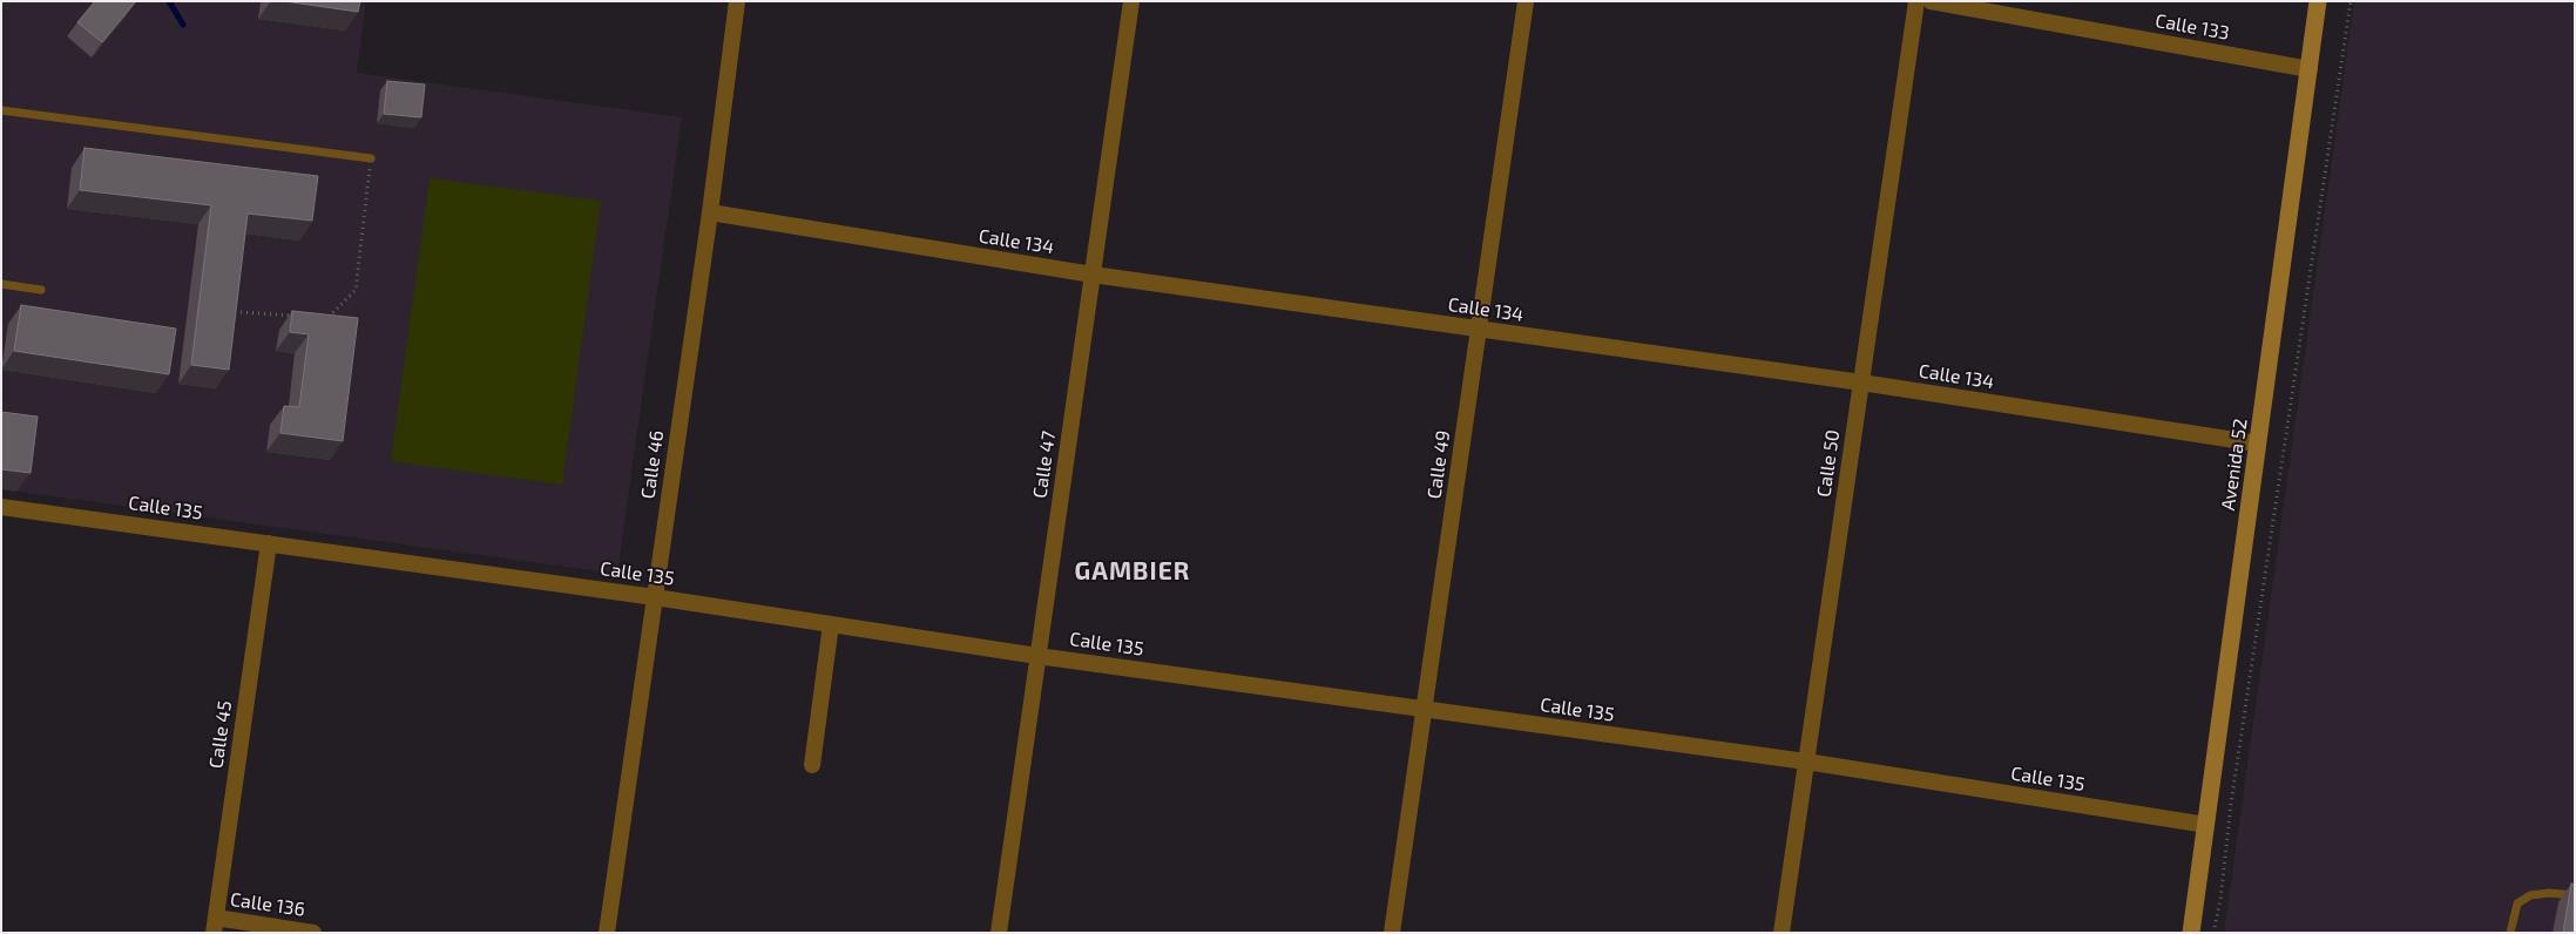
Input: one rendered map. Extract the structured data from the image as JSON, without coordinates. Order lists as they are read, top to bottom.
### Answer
{
  "streets": {
    "main road": ["Avenida 52"],
    "street": [
      "Calle 133",
      "Calle 134",
      "Calle 50",
      "Calle 46",
      "Calle 47",
      "Calle 49",
      "Calle 135",
      "Calle 45",
      "Calle 136"
    ]
  },
  "crossings": [
    ["Calle 133", "Avenida 52"],
    ["Calle 134", "Calle 50"],
    ["Calle 134", "Calle 46"],
    ["Calle 134", "Calle 47"],
    ["Calle 134", "Calle 49"],
    ["Calle 134", "Avenida 52"],
    ["Calle 50", "Calle 135"],
    ["Calle 46", "Calle 135"],
    ["Calle 47", "Calle 135"],
    ["Calle 49", "Calle 135"],
    ["Avenida 52", "Calle 135"],
    ["Calle 135", "Calle 45"],
    ["Calle 45", "Calle 136"]
  ],
  "districts": ["GAMBIER"]
}
